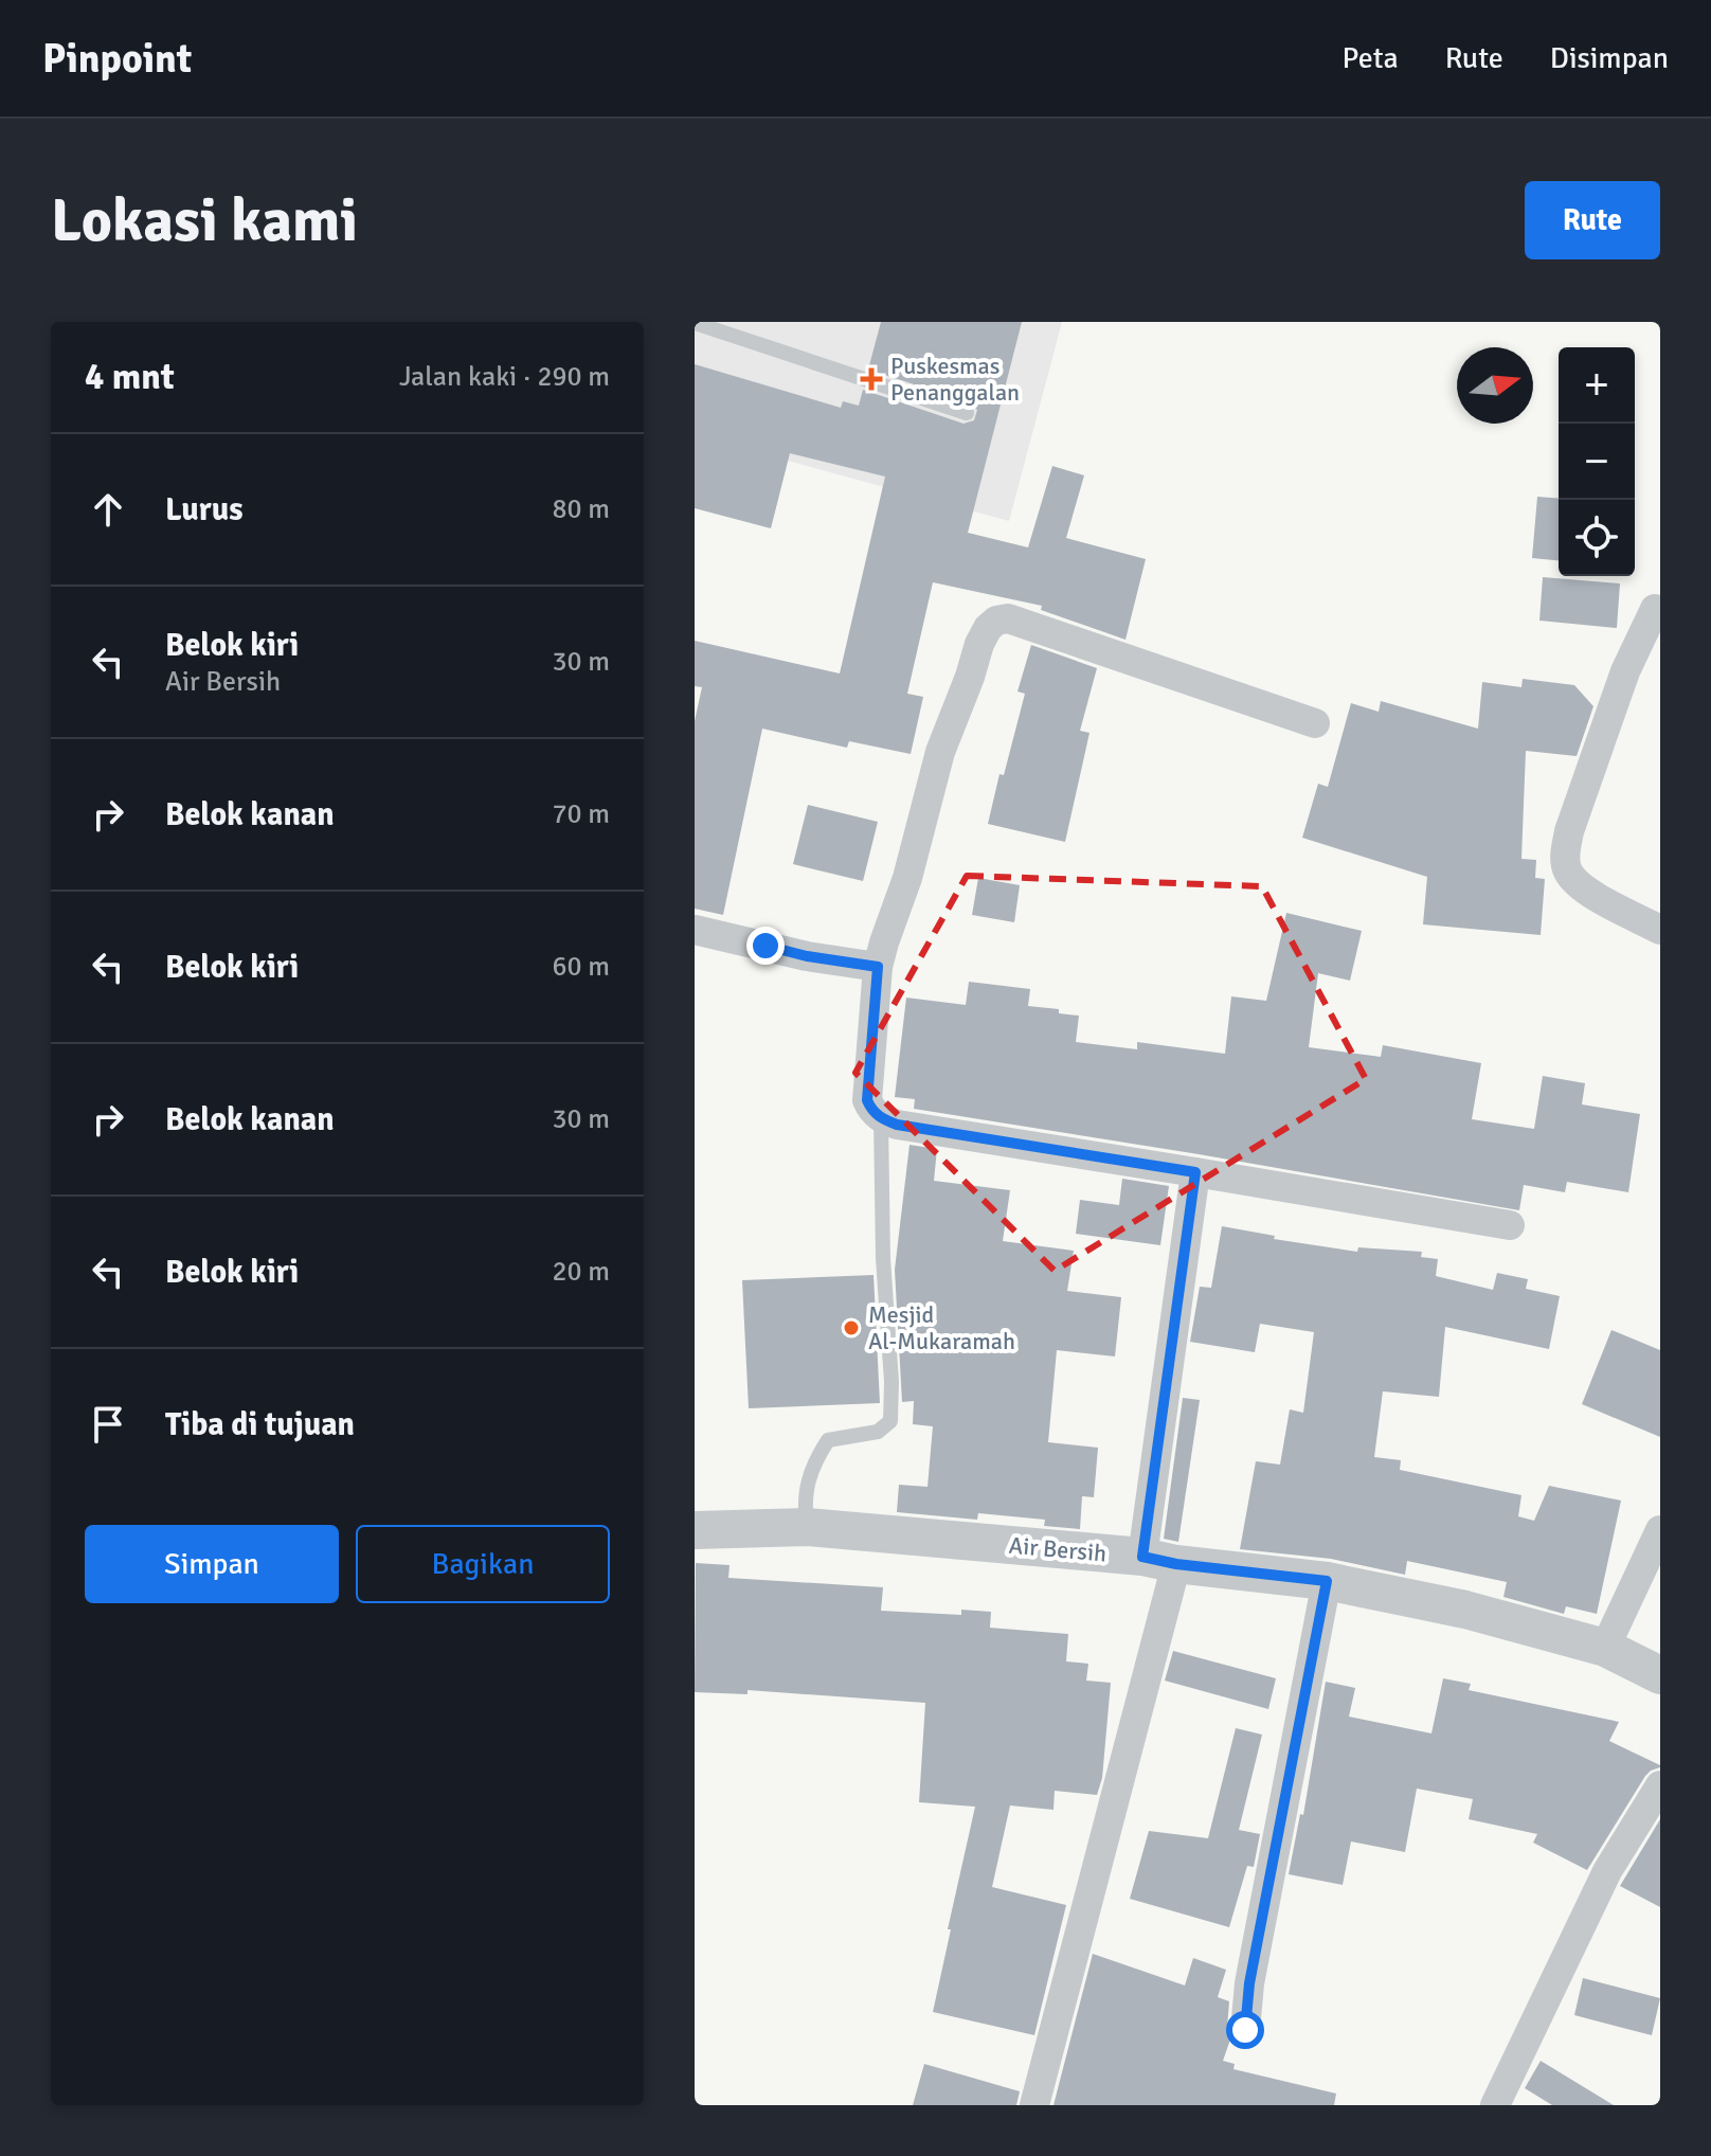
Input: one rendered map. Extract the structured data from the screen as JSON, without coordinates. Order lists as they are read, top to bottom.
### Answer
{
  "streets": {
    "street": ["Air Bersih"]
  },
  "places": {
    "health": ["Puskesmas Penanggalan"],
    "other": ["Mesjid Al-Mukaramah"]
  },
  "north": "right",
  "page": {
    "header": "Pinpoint",
    "nav": ["Peta", "Rute", "Disimpan"],
    "buttons": [
      "Rute",
      ["Simpan", "Bagikan"]
    ],
    "title": "Lokasi kami",
    "heading": ["4 mnt", "Jalan kaki · 290 m"],
    "map_buttons": ["+", "−"],
    "list": [
      ["Lurus", "80 m"],
      ["Belok kiri", "Air Bersih", "30 m"],
      ["Belok kanan", "70 m"],
      ["Belok kiri", "60 m"],
      ["Belok kanan", "30 m"],
      ["Belok kiri", "20 m"],
      "Tiba di tujuan"
    ]
  }
}
